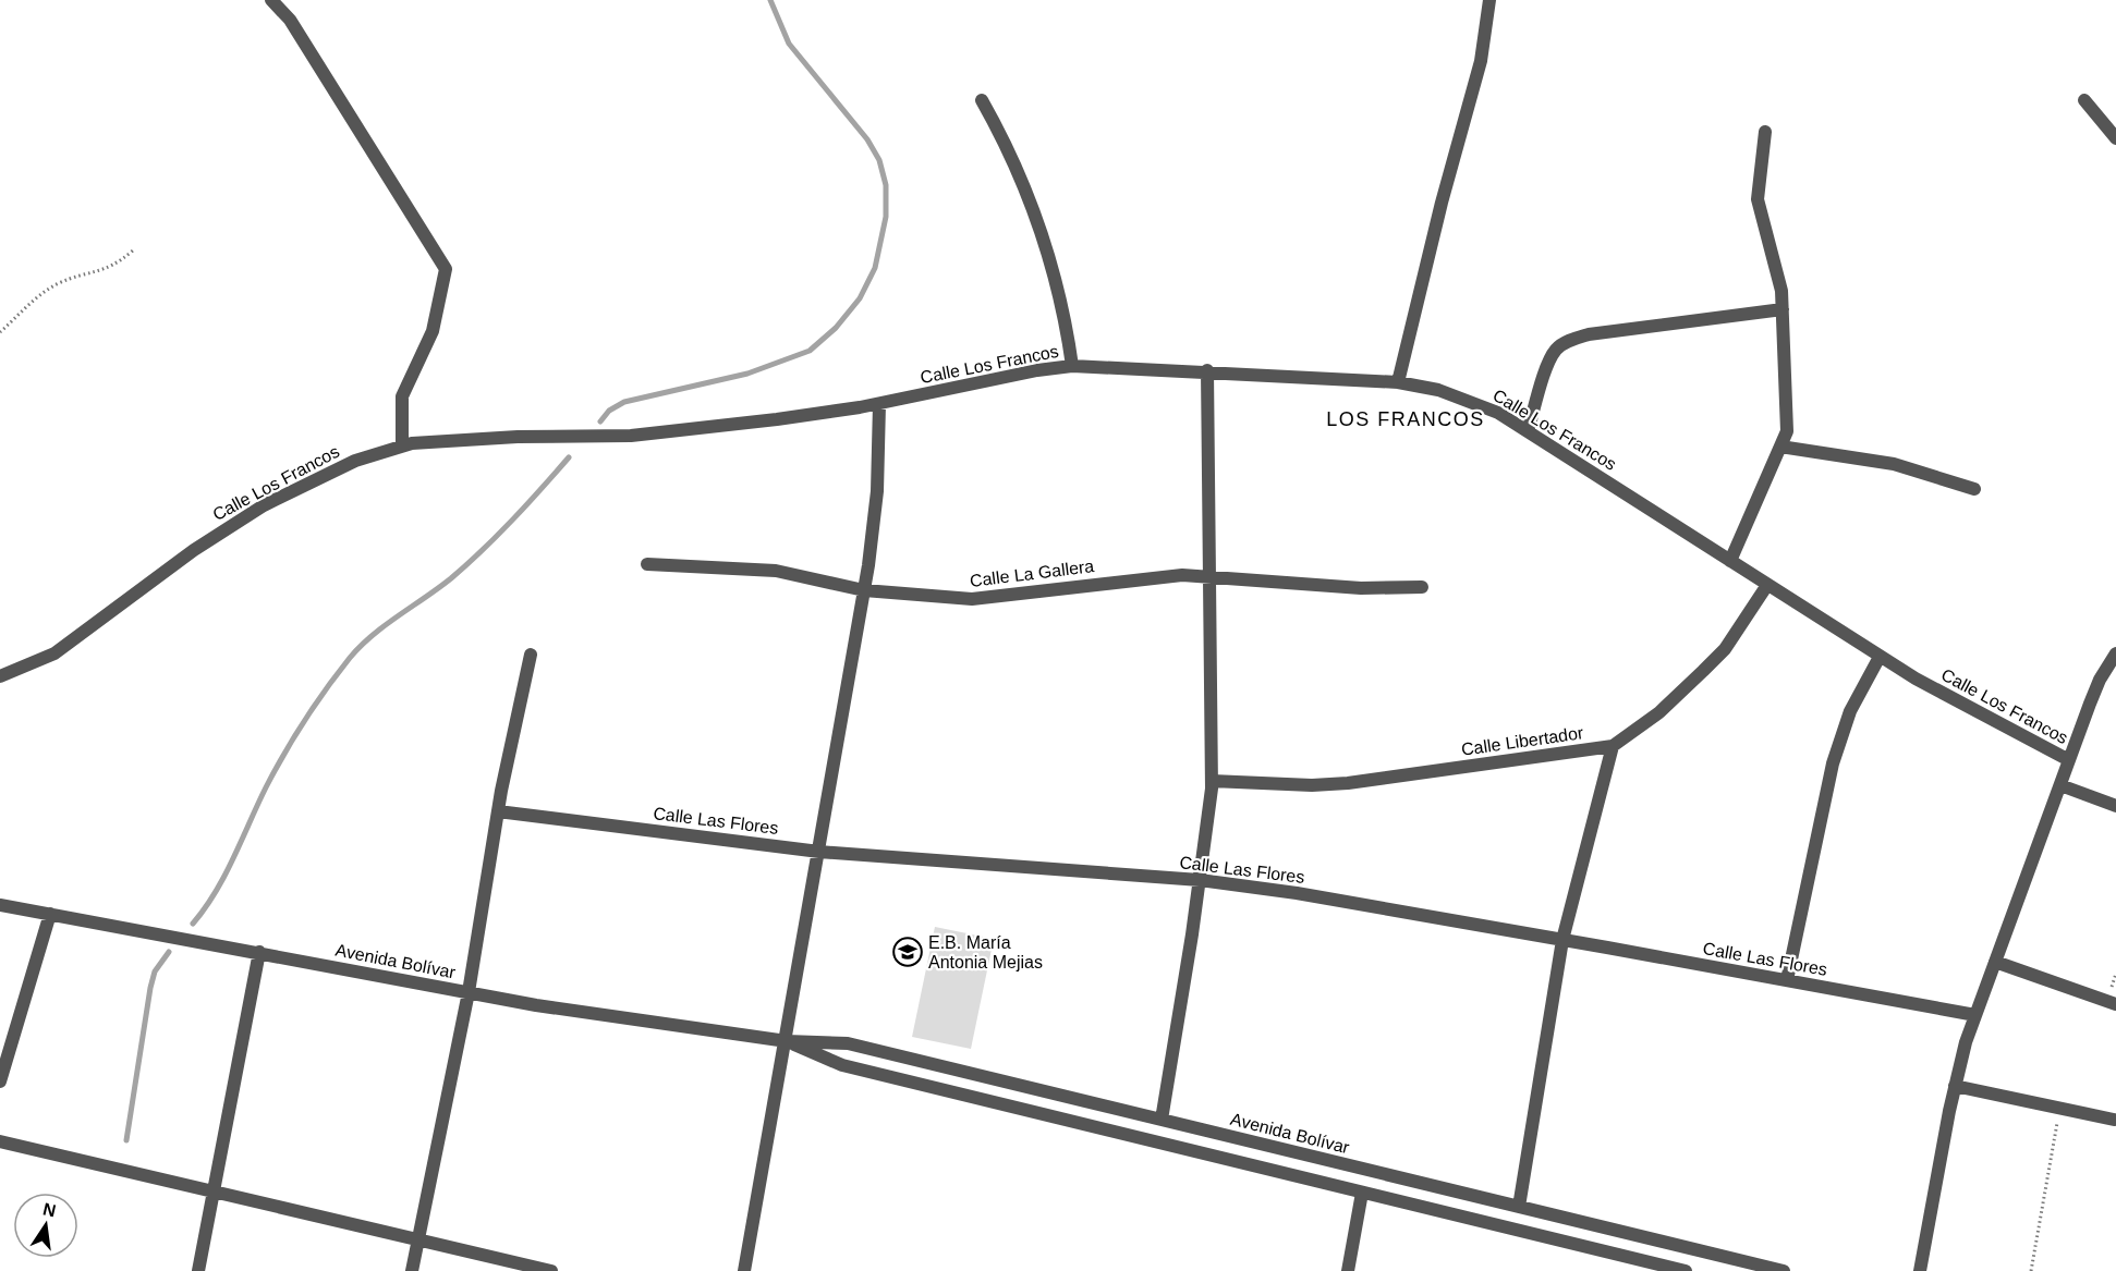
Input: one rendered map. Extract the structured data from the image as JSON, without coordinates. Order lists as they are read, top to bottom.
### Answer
{
  "streets": {
    "street": [
      "Calle Los Francos",
      "Calle La Gallera",
      "Calle Libertador",
      "Calle Las Flores",
      "Avenida Bolívar"
    ]
  },
  "crossings": [
    ["Calle Los Francos", "Calle Libertador"]
  ],
  "districts": ["LOS FRANCOS"],
  "places": {
    "school or university": ["E.B. María Antonia Mejias"]
  },
  "north": "top"
}
